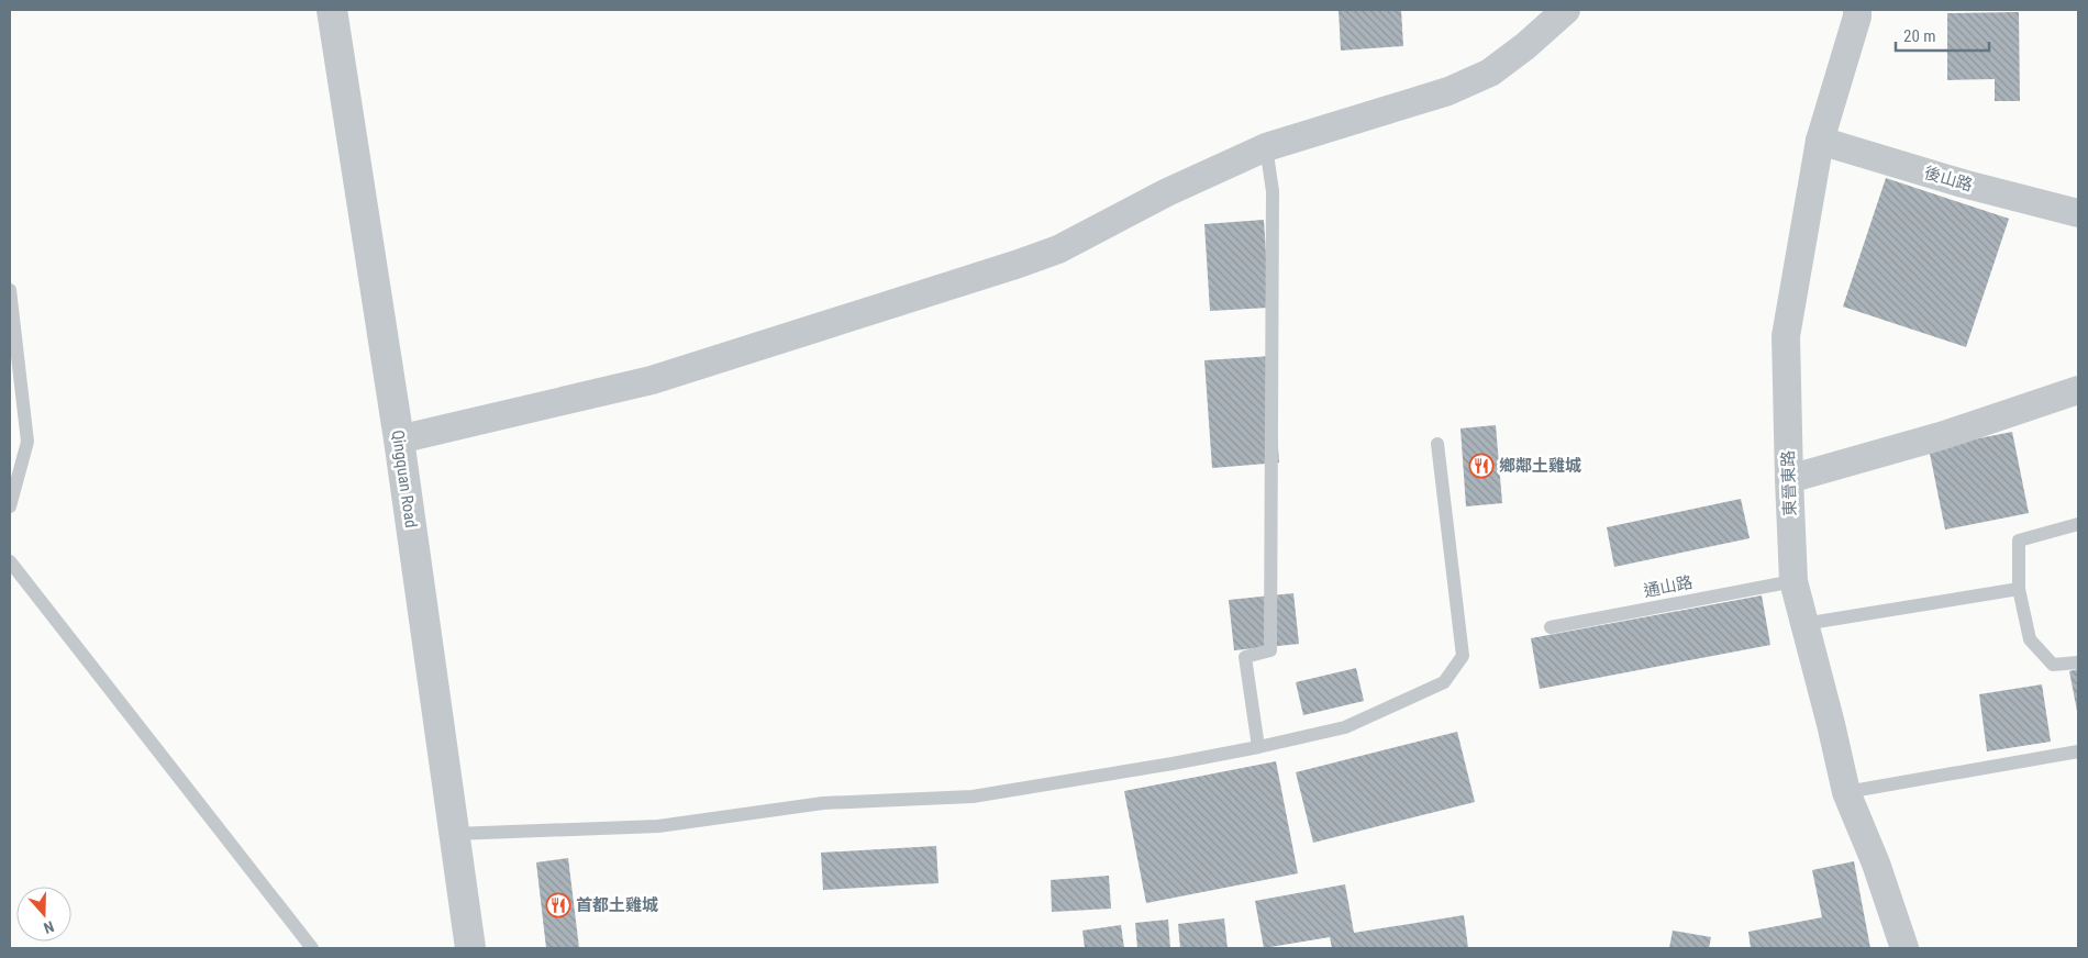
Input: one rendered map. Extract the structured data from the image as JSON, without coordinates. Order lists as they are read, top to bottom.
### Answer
{
  "streets": {
    "street": ["後山路", "Qingquan Road", "東晉東路"],
    "lane": ["通山路"]
  },
  "crossings": [
    ["後山路", "東晉東路"],
    ["東晉東路", "通山路"]
  ],
  "places": {
    "restaurant": ["鄉鄰土雞城", "首都土雞城"]
  },
  "scale_bar": "20 m",
  "north": "bottom"
}
